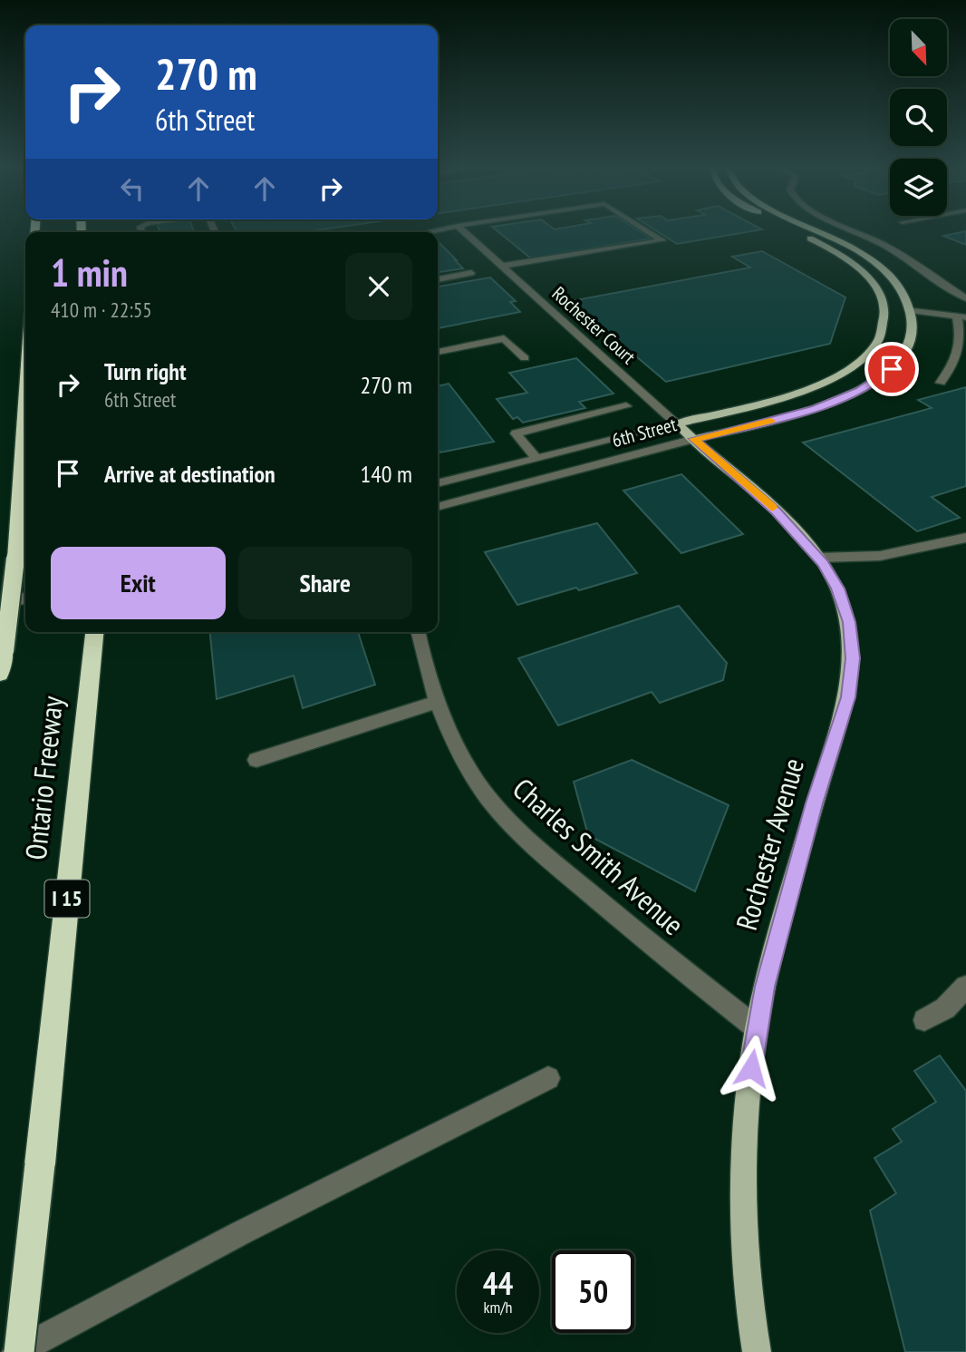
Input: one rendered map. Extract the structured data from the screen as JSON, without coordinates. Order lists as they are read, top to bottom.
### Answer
{
  "streets": {
    "highway": ["Ontario Freeway", "I 15"],
    "main road": ["6th Street", "Rochester Avenue"],
    "street": ["Rochester Court", "Charles Smith Avenue"]
  },
  "crossings": [
    ["Rochester Court", "6th Street"],
    ["Rochester Court", "Rochester Avenue"],
    ["6th Street", "Rochester Avenue"],
    ["Rochester Avenue", "Charles Smith Avenue"]
  ],
  "north": "bottom right",
  "page": {
    "turn": ["270 m", "6th Street"],
    "heading": ["1 min", "410 m · 22:55"],
    "list": [
      {
        "name": "Turn right",
        "note": "6th Street",
        "value": "270 m"
      },
      {
        "name": "Arrive at destination",
        "value": "140 m"
      }
    ],
    "buttons": ["Exit", "Share"],
    "speed": "44 km/h",
    "limit": "50"
  }
}
